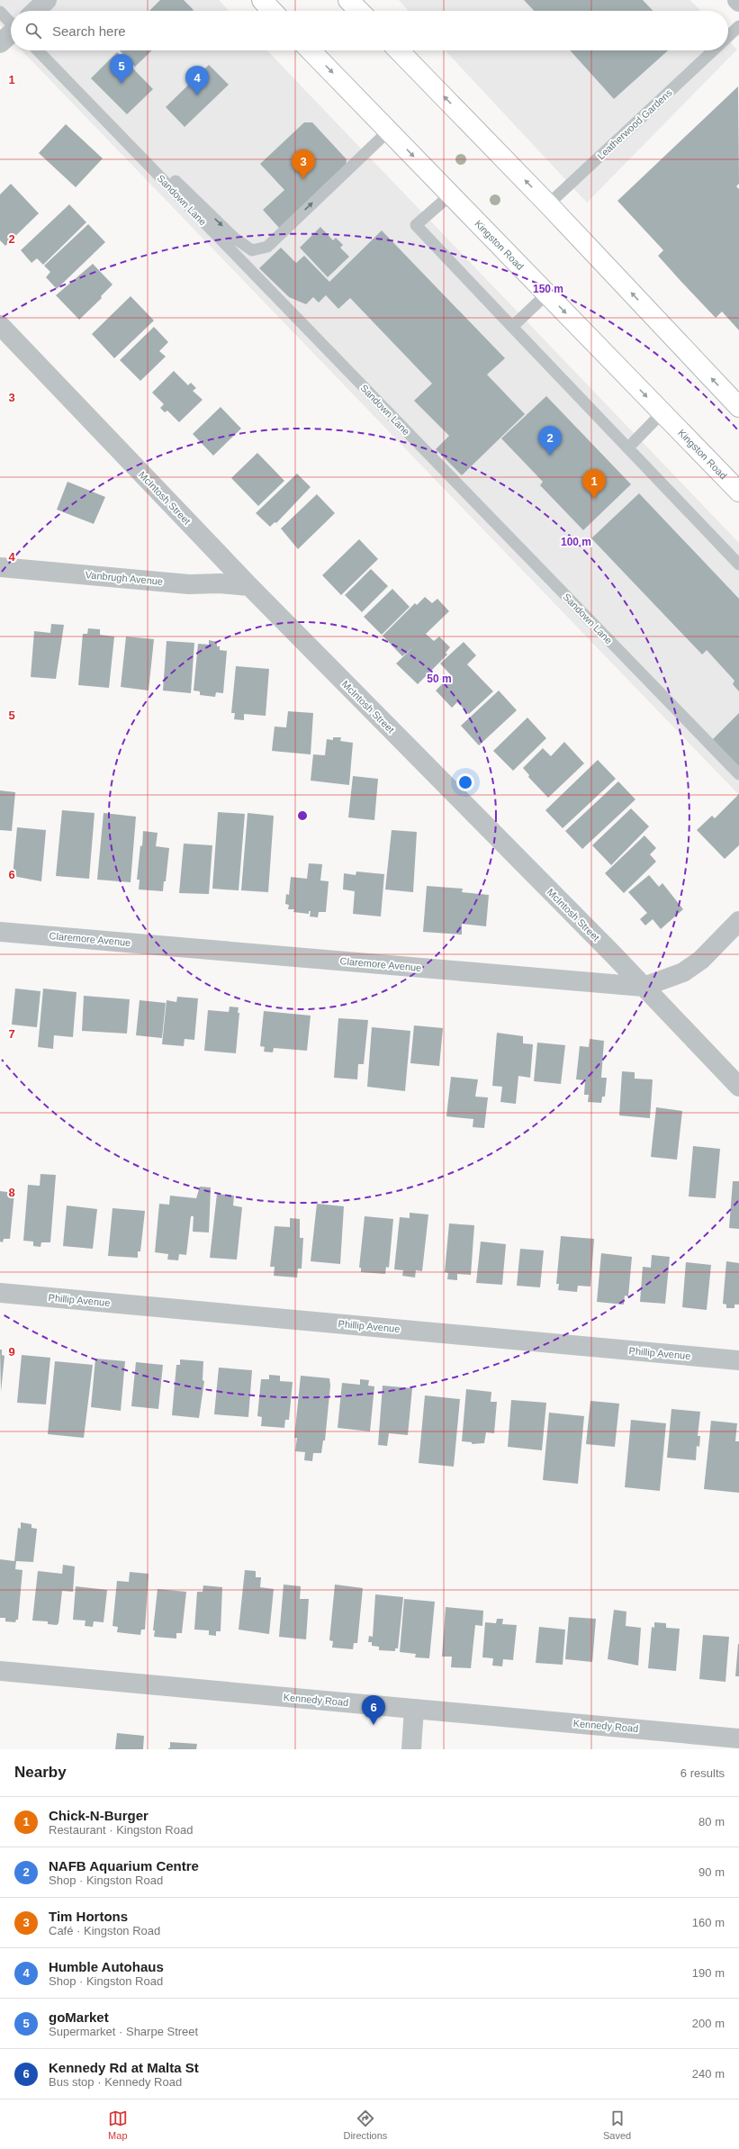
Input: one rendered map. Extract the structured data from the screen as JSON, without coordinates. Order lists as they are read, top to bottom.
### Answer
{
  "streets": {
    "main road": ["Kingston Road"],
    "street": [
      "McIntosh Street",
      "Vanbrugh Avenue",
      "Claremore Avenue",
      "Phillip Avenue",
      "Kennedy Road"
    ],
    "lane": ["Leatherwood Gardens", "Sandown Lane"]
  },
  "crossings": [
    ["McIntosh Street", "Vanbrugh Avenue"],
    ["McIntosh Street", "Claremore Avenue"]
  ],
  "page": {
    "search": "Search here",
    "pins": [
      "5",
      "4",
      "3",
      "2",
      "1",
      "6"
    ],
    "heading": ["Nearby", "6 results"],
    "list": [
      {
        "mark": "1",
        "name": "Chick-N-Burger",
        "note": "Restaurant · Kingston Road",
        "value": "80 m"
      },
      {
        "mark": "2",
        "name": "NAFB Aquarium Centre",
        "note": "Shop · Kingston Road",
        "value": "90 m"
      },
      {
        "mark": "3",
        "name": "Tim Hortons",
        "note": "Café · Kingston Road",
        "value": "160 m"
      },
      {
        "mark": "4",
        "name": "Humble Autohaus",
        "note": "Shop · Kingston Road",
        "value": "190 m"
      },
      {
        "mark": "5",
        "name": "goMarket",
        "note": "Supermarket · Sharpe Street",
        "value": "200 m"
      },
      {
        "mark": "6",
        "name": "Kennedy Rd at Malta St",
        "note": "Bus stop · Kennedy Road",
        "value": "240 m"
      }
    ],
    "nav": ["Map", "Directions", "Saved"]
  },
  "grid": {
    "rows": [
      "1",
      "2",
      "3",
      "4",
      "5",
      "6",
      "7",
      "8",
      "9"
    ]
  },
  "rings": ["150 m", "100 m", "50 m"]
}
